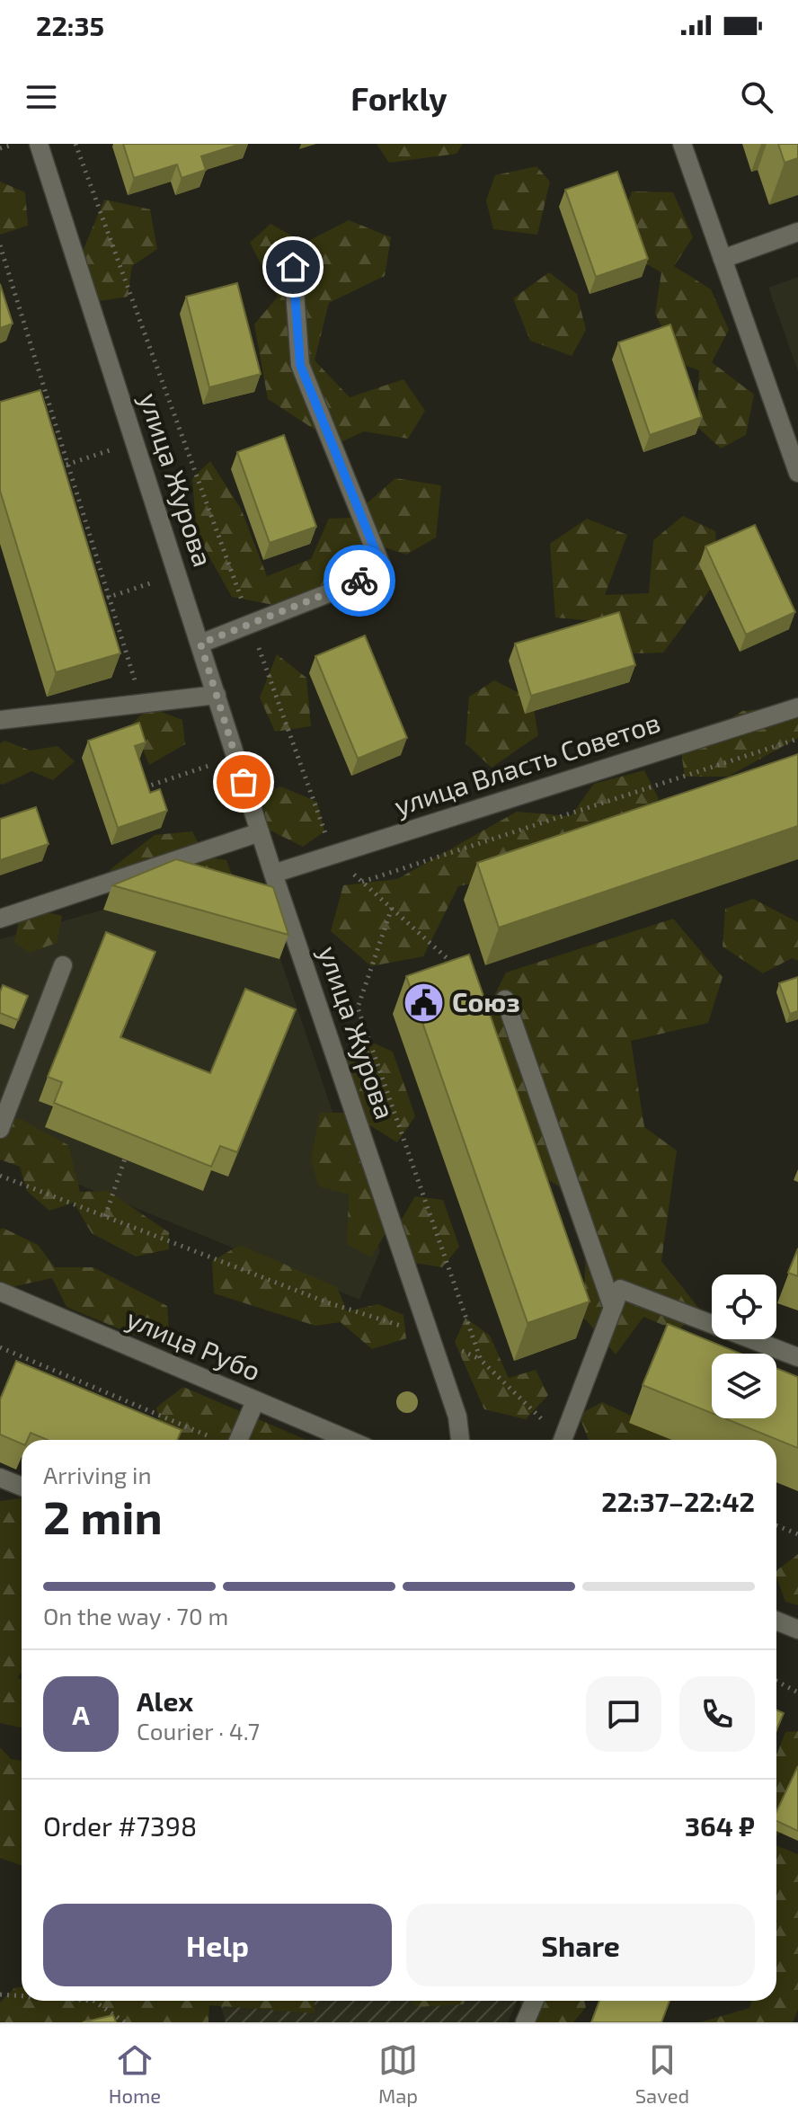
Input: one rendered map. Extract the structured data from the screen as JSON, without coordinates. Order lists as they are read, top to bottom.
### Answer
{
  "streets": {
    "street": ["улица Журова", "улица Власть Советов", "улица Рубо"]
  },
  "crossings": [
    ["улица Журова", "улица Власть Советов"]
  ],
  "places": {
    "public building": ["Союз"]
  },
  "page": {
    "status": "22:35",
    "header": "Forkly",
    "heading": ["2 min", "Arriving in", "22:37–22:42"],
    "panel": [
      "Alex",
      "Courier · 4.7",
      "Order #7398",
      "364 ₽"
    ],
    "bar": "On the way · 70 m",
    "round": "A",
    "buttons": ["Help", "Share"],
    "tabs": ["Home", "Map", "Saved"]
  }
}
